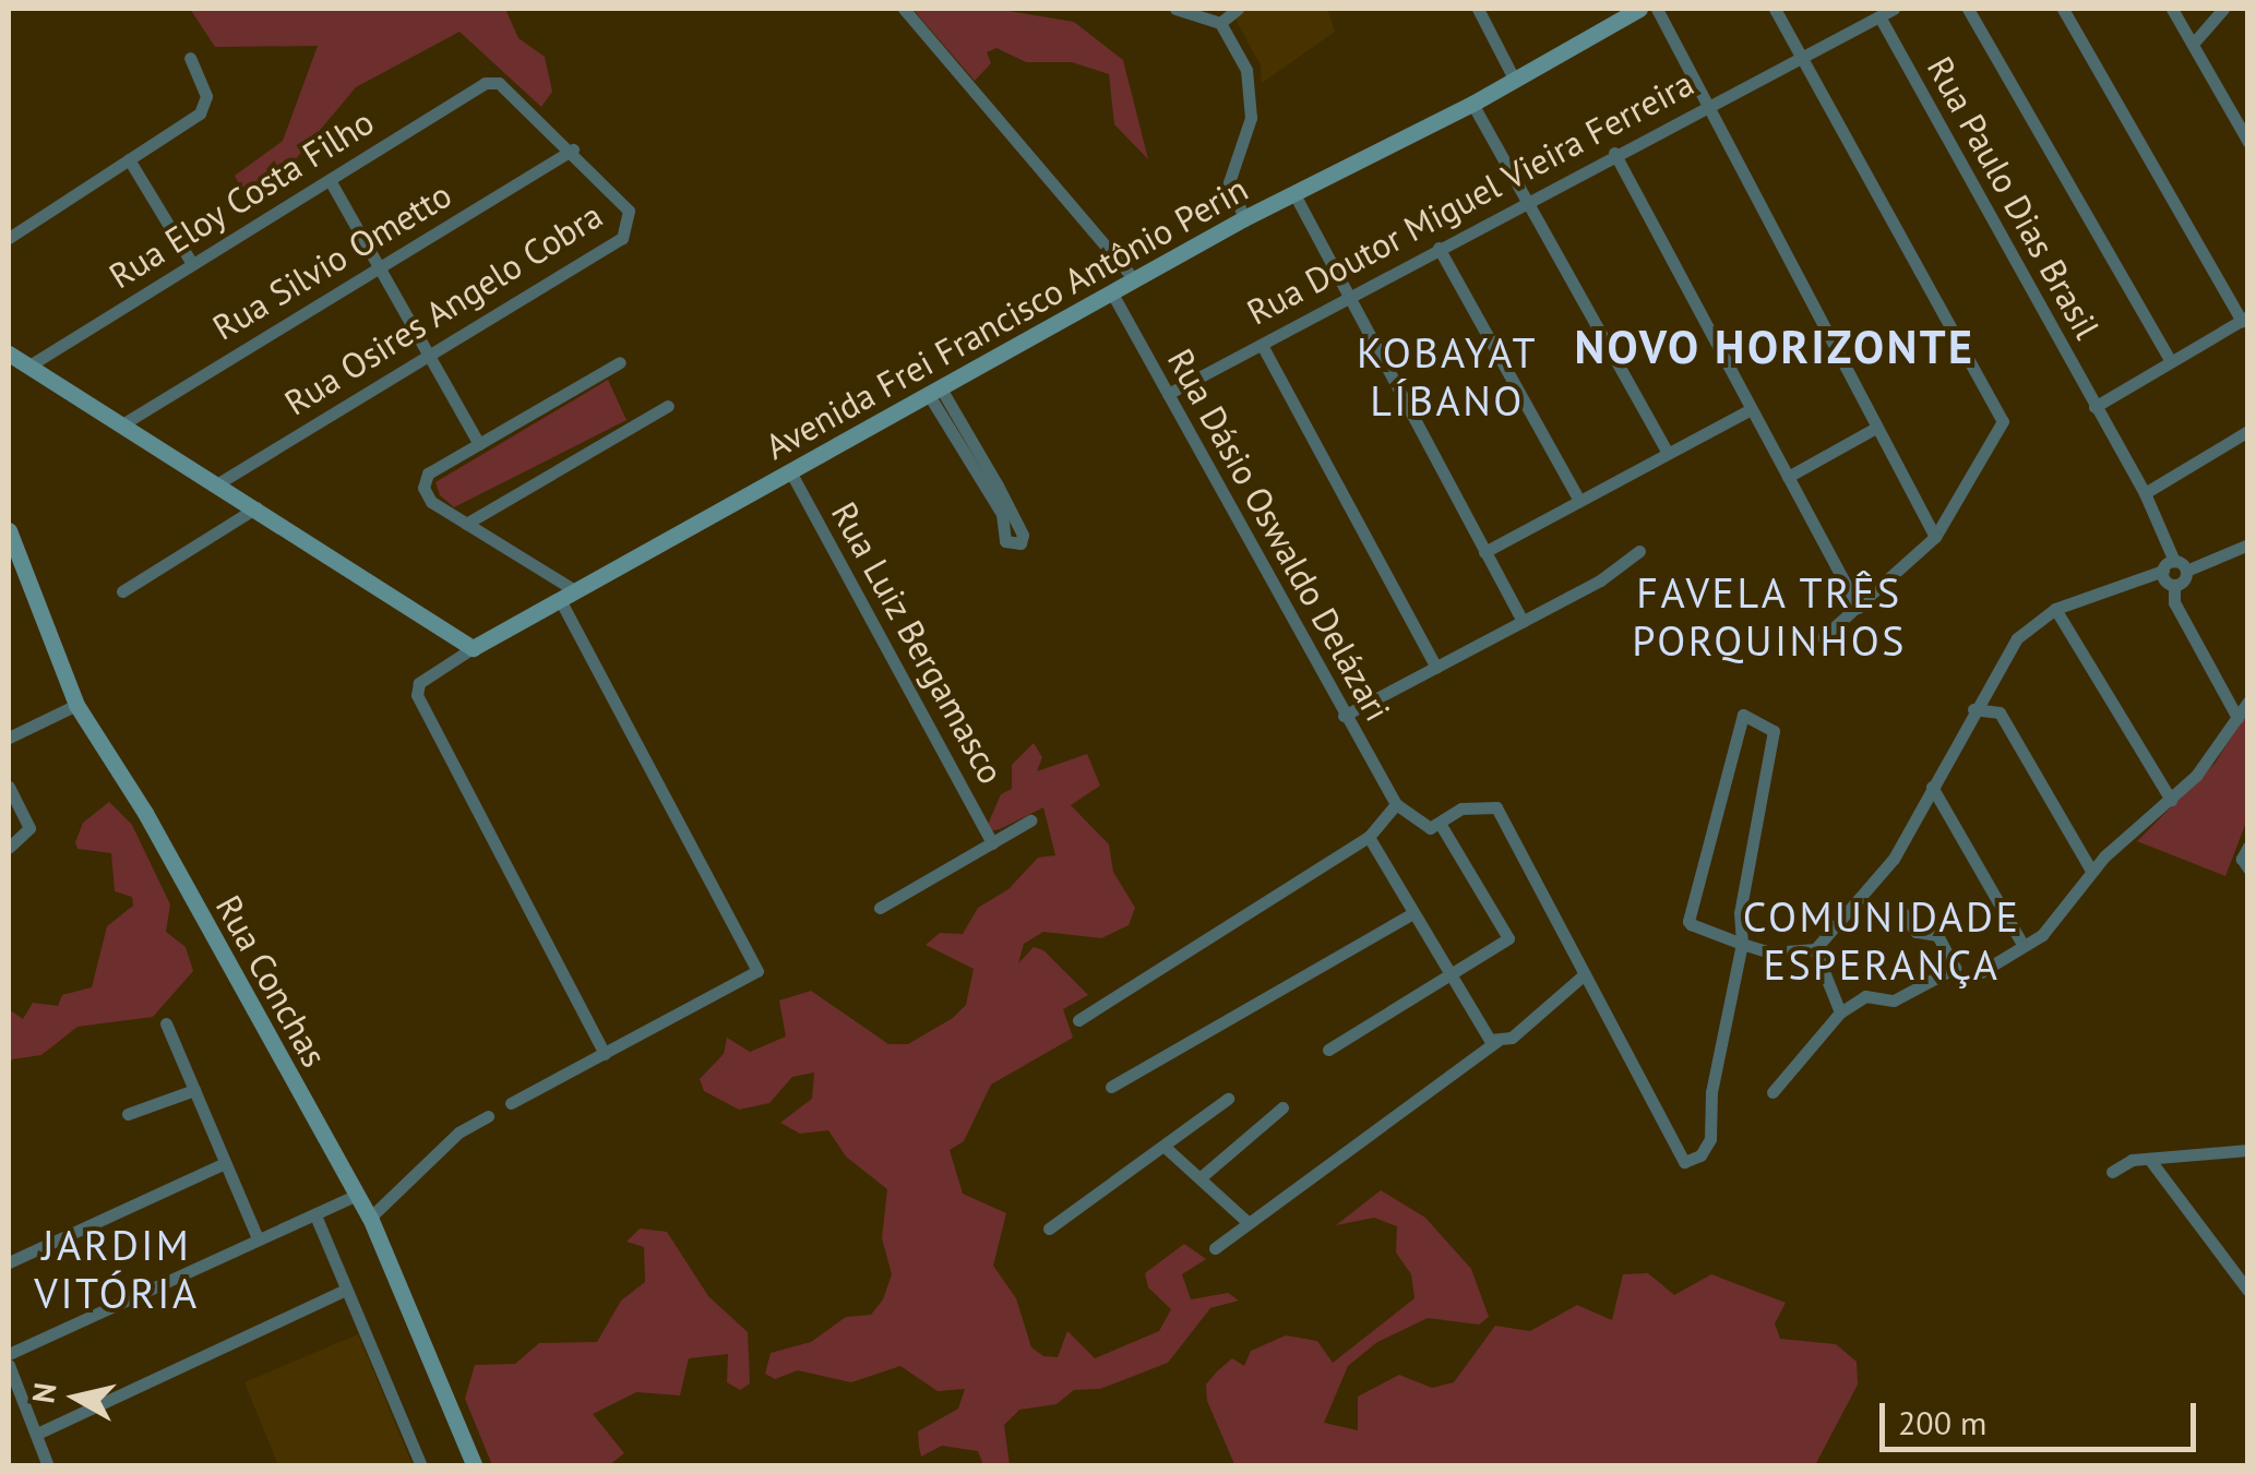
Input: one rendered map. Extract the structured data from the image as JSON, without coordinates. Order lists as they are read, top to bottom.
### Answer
{
  "streets": {
    "street": [
      "Rua Doutor Miguel Vieira Ferreira",
      "Rua Paulo Dias Brasil",
      "Rua Eloy Costa Filho",
      "Rua Silvio Ometto",
      "Rua Osires Angelo Cobra",
      "Avenida Frei Francisco Antônio Perin",
      "Rua Dásio Oswaldo Delázari",
      "Rua Luiz Bergamasco",
      "Rua Conchas"
    ]
  },
  "crossings": [
    ["Rua Doutor Miguel Vieira Ferreira", "Rua Paulo Dias Brasil"],
    ["Rua Doutor Miguel Vieira Ferreira", "Rua Dásio Oswaldo Delázari"],
    ["Rua Eloy Costa Filho", "Rua Osires Angelo Cobra"],
    ["Rua Silvio Ometto", "Rua Osires Angelo Cobra"],
    ["Avenida Frei Francisco Antônio Perin", "Rua Dásio Oswaldo Delázari"],
    ["Avenida Frei Francisco Antônio Perin", "Rua Luiz Bergamasco"]
  ],
  "districts": [
    "NOVO HORIZONTE",
    "KOBAYAT LÍBANO",
    "FAVELA TRÊS PORQUINHOS",
    "COMUNIDADE ESPERANÇA",
    "JARDIM VITÓRIA"
  ],
  "scale_bar": "200 m",
  "north": "left"
}
